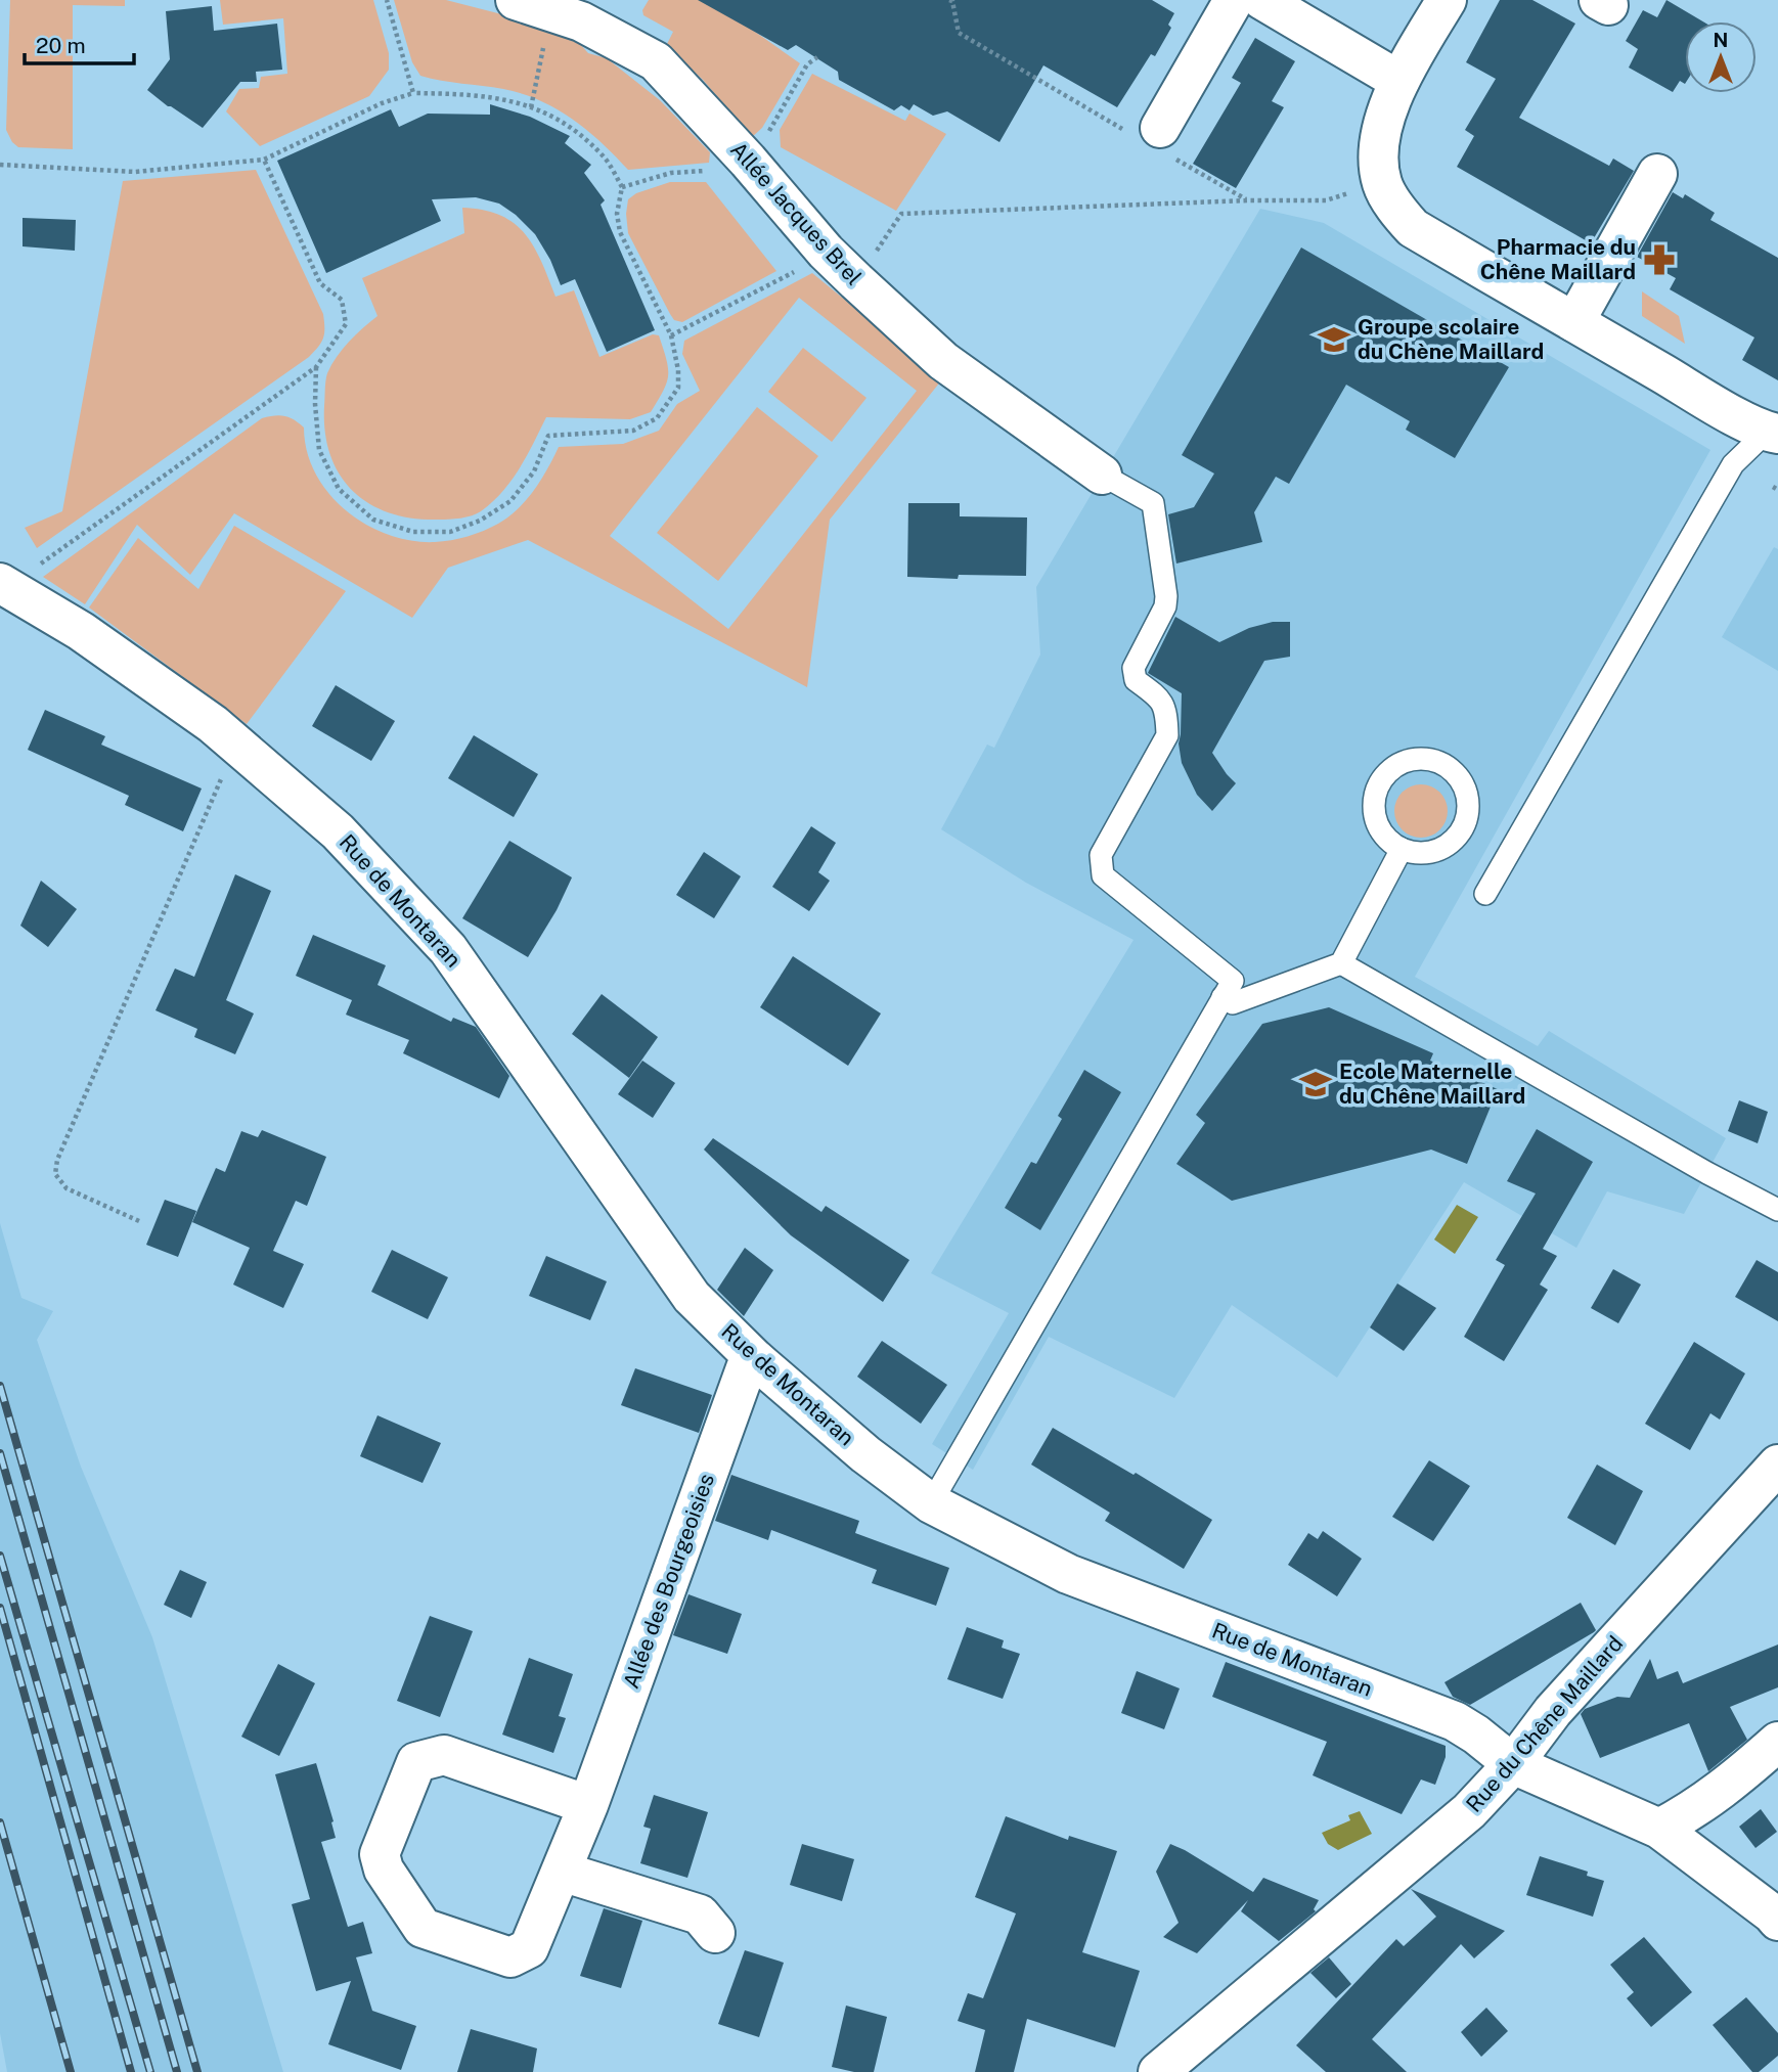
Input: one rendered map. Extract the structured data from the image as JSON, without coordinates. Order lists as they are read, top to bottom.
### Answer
{
  "streets": {
    "street": [
      "Allée Jacques Brel",
      "Rue de Montaran",
      "Allée des Bourgeoisies",
      "Rue du Chêne Maillard"
    ]
  },
  "crossings": [
    ["Rue de Montaran", "Allée des Bourgeoisies"],
    ["Rue de Montaran", "Rue du Chêne Maillard"]
  ],
  "places": {
    "pharmacy": ["Pharmacie du Chêne Maillard"],
    "school or university": ["Groupe scolaire du Chène Maillard", "Ecole Maternelle du Chêne Maillard"]
  },
  "scale_bar": "20 m",
  "north": "top"
}
